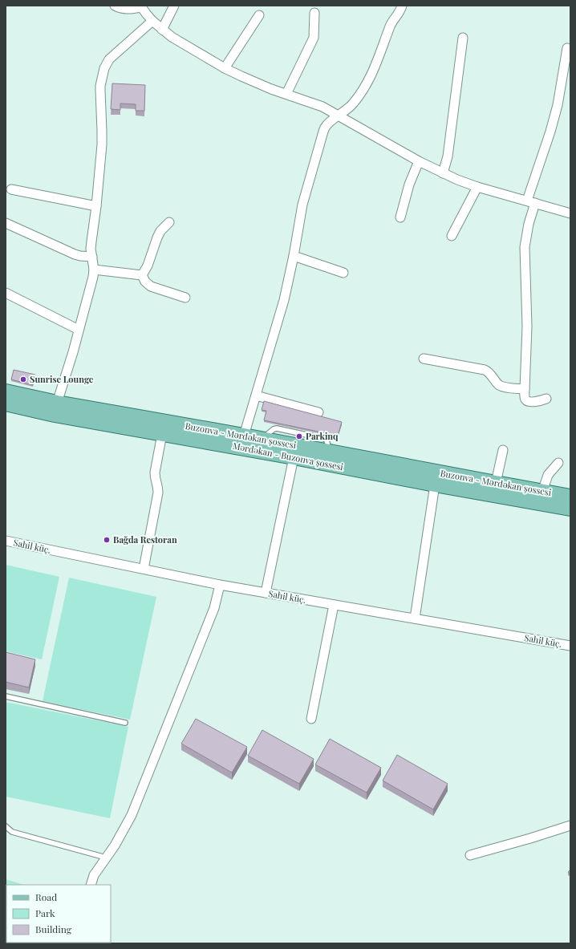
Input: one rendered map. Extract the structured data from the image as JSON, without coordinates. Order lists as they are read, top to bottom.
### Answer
{
  "streets": {
    "main road": ["Buzonva - Mərdəkan şossesi", "Mərdəkan - Buzonva şossesi"],
    "street": ["Sahil küç."]
  },
  "places": ["Sunrise Lounge", "Parkinq", "Bağda Restoran"],
  "legend": ["Road", "Park", "Building"]
}
